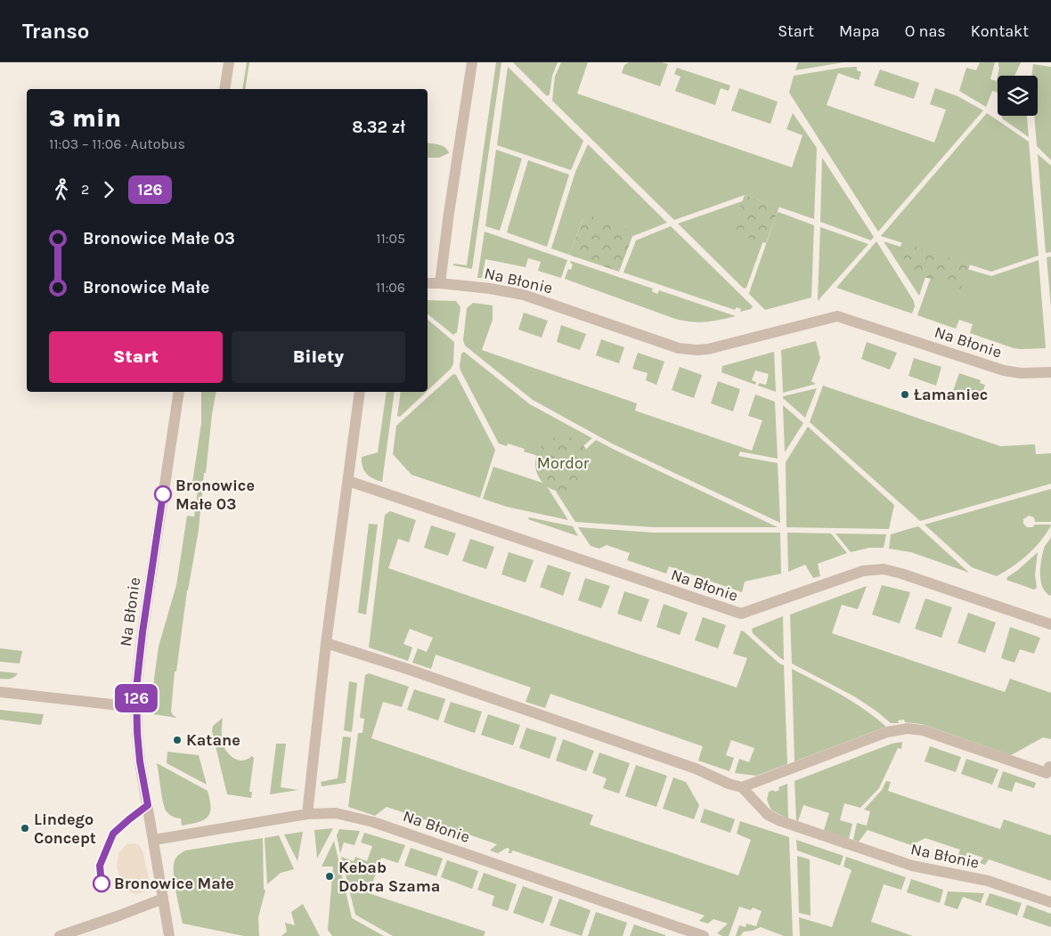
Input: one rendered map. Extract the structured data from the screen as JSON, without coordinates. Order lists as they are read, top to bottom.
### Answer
{
  "streets": {
    "street": ["Na Błonie"]
  },
  "parks": ["Mordor"],
  "places": [
    "Łamaniec",
    "Bronowice Małe 03",
    "Katane",
    "Lindego Concept",
    "Kebab Dobra Szama",
    "Bronowice Małe"
  ],
  "lines": ["bus line 126"],
  "page": {
    "header": "Transo",
    "nav": [
      "Start",
      "Mapa",
      "O nas",
      "Kontakt"
    ],
    "on_map": "126",
    "heading": ["3 min", "11:03 – 11:06 · Autobus", "8.32 zł"],
    "legs": ["2", "126"],
    "list": [
      {
        "name": "Bronowice Małe 03",
        "value": "11:05"
      },
      {
        "name": "Bronowice Małe",
        "value": "11:06"
      }
    ],
    "buttons": ["Start", "Bilety"]
  }
}
